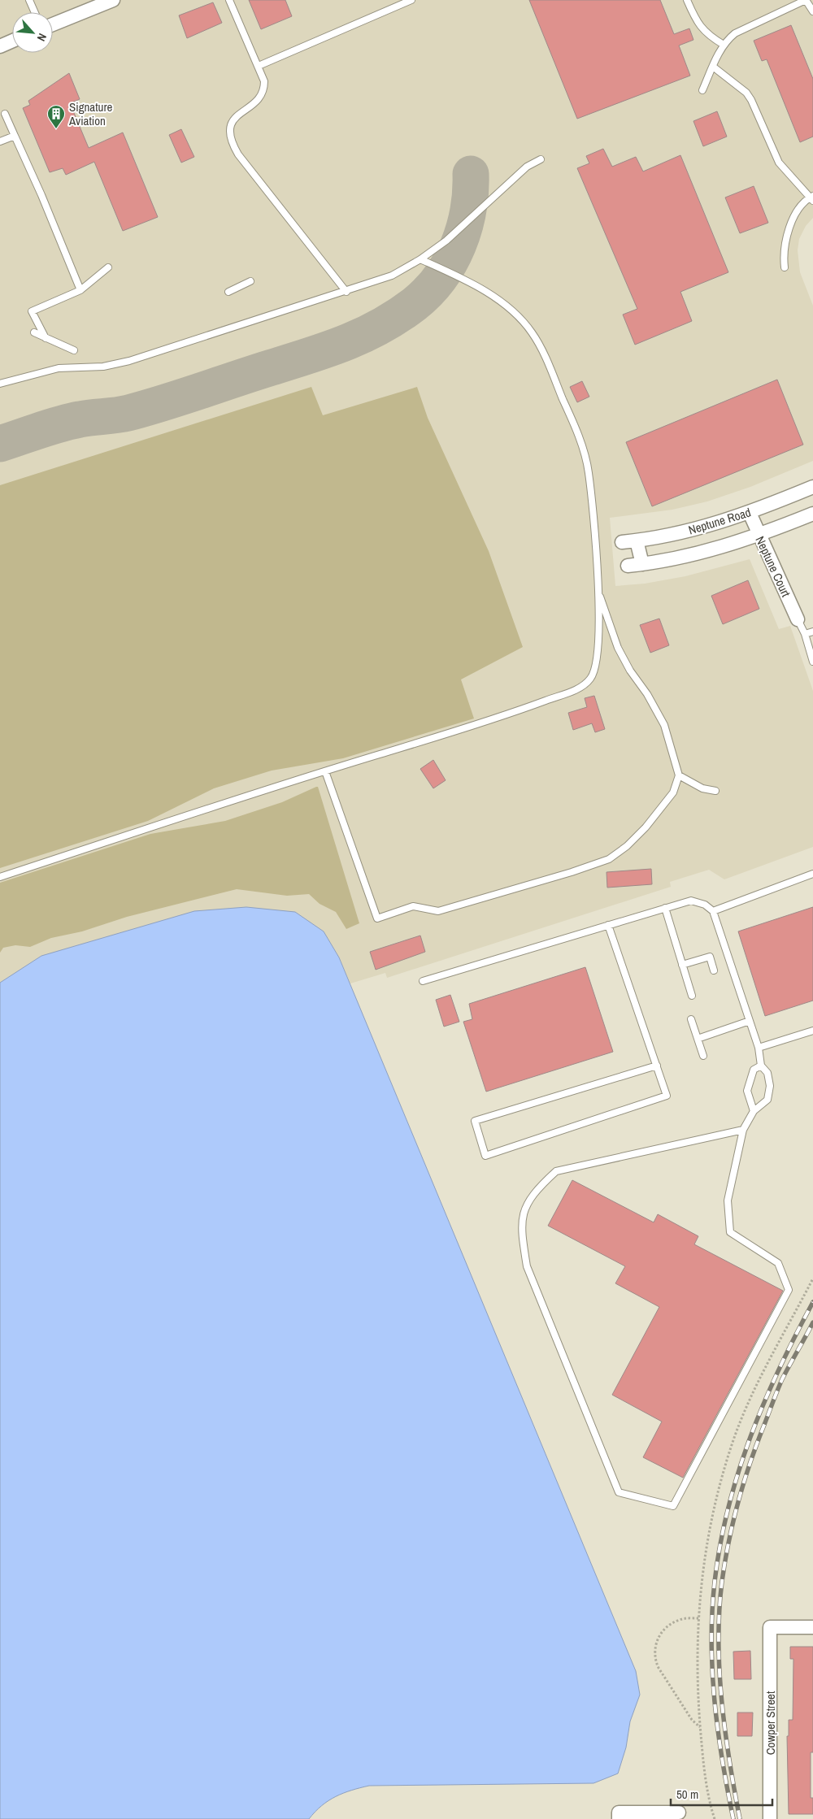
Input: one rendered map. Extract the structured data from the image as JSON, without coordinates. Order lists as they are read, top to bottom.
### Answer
{
  "streets": {
    "street": ["Neptune Road", "Neptune Court", "Cowper Street"]
  },
  "crossings": [
    ["Neptune Road", "Neptune Court"]
  ],
  "places": {
    "building": ["Signature Aviation"]
  },
  "scale_bar": "50 m",
  "north": "bottom right"
}
